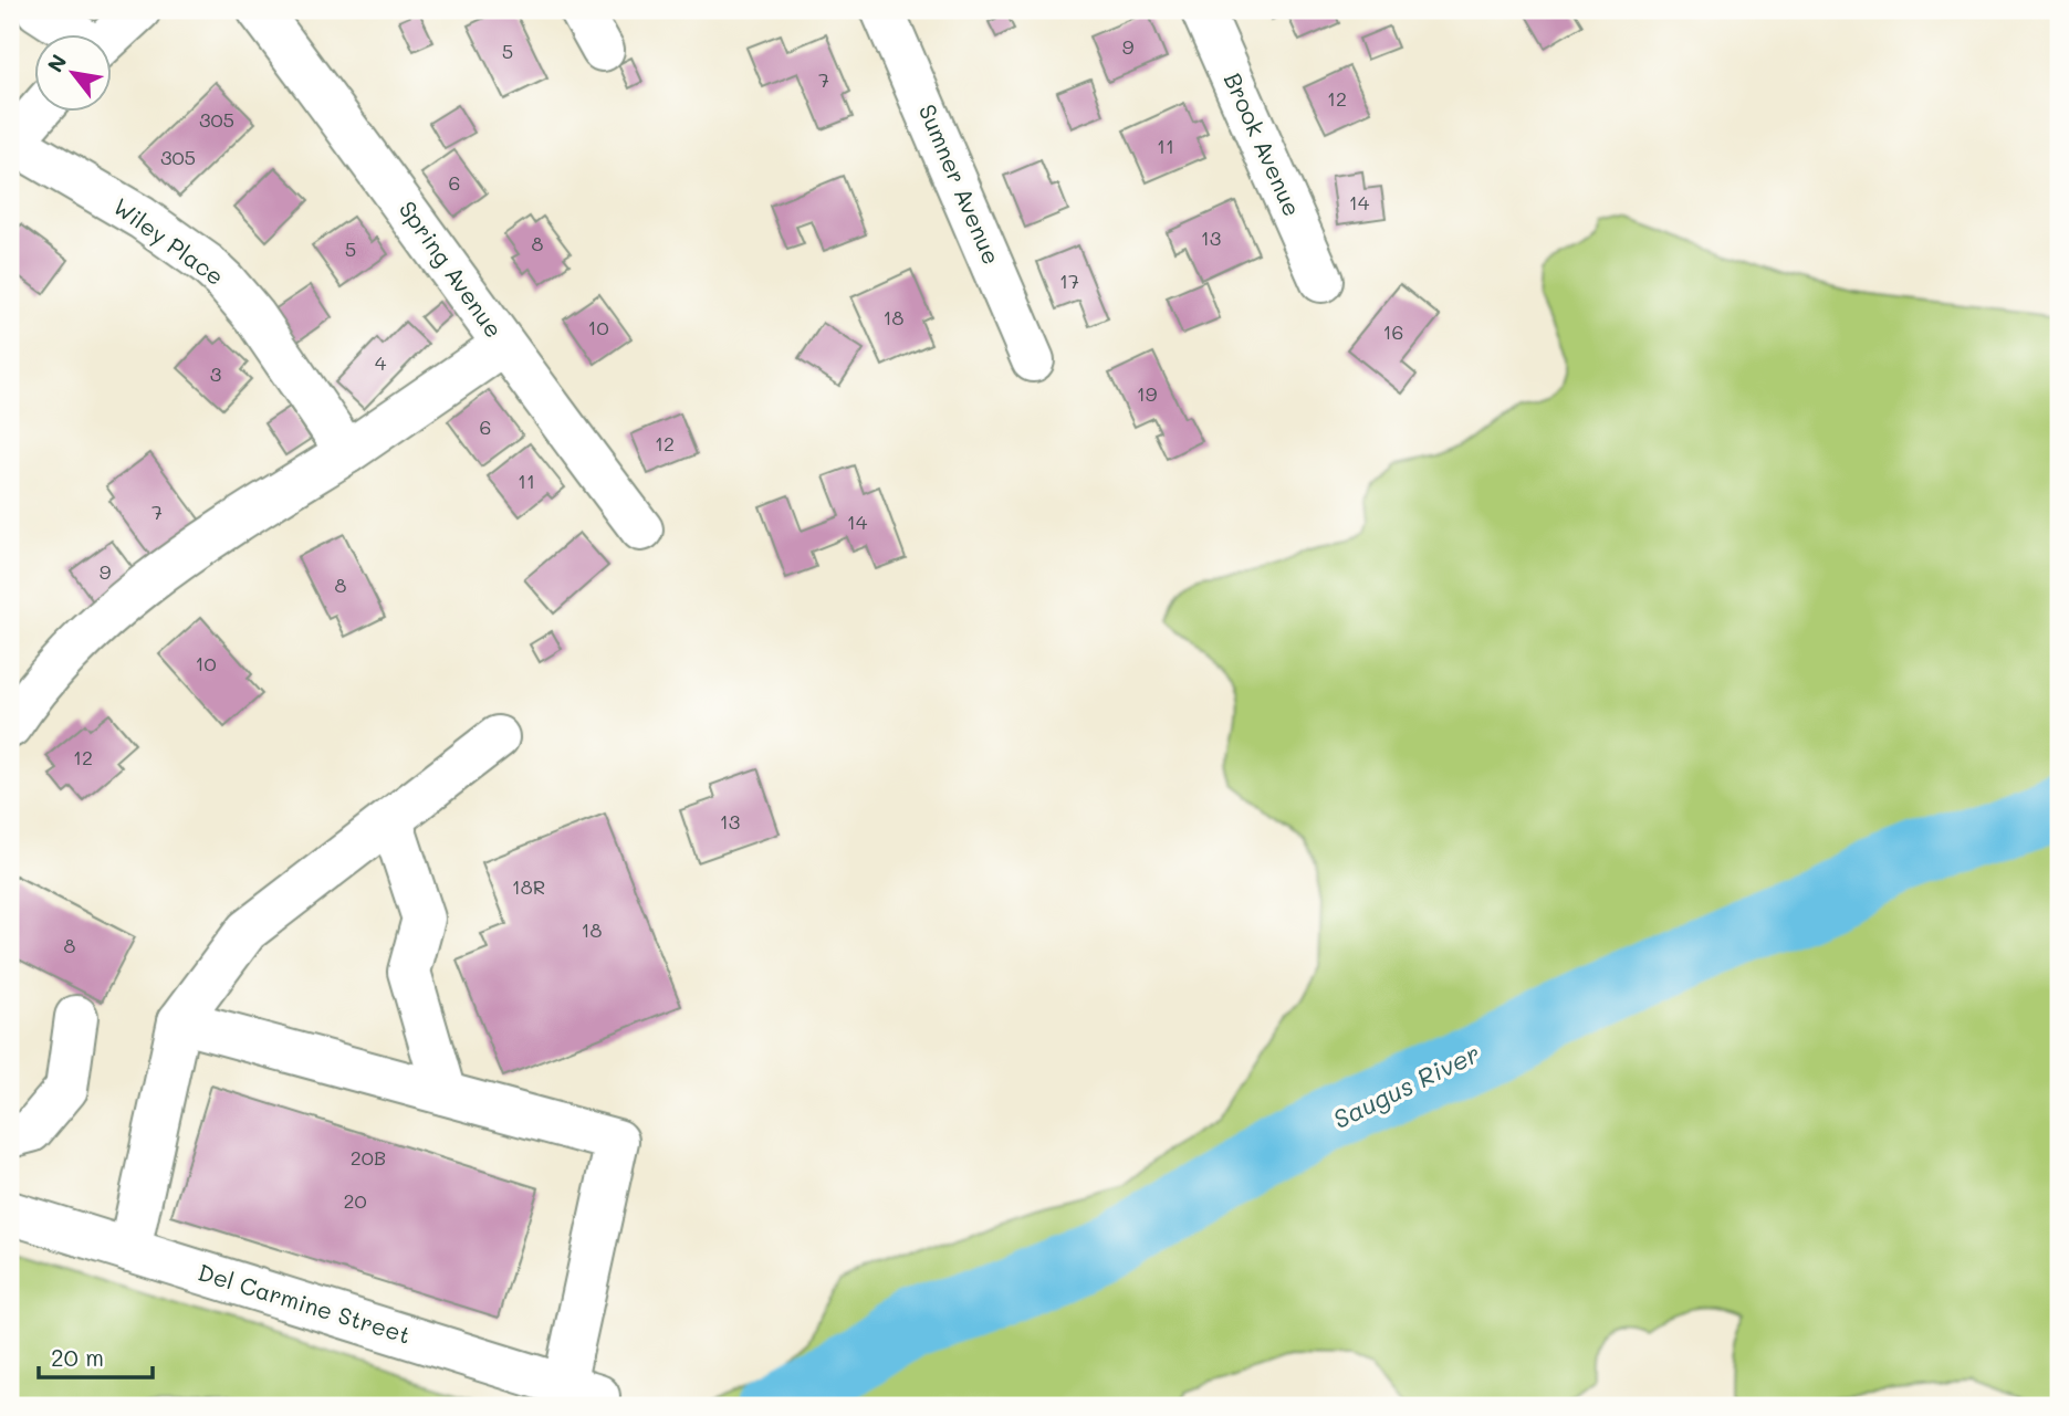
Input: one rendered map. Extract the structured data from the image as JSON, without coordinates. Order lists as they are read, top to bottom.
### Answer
{
  "streets": {
    "street": [
      "Brook Avenue",
      "Sumner Avenue",
      "Wiley Place",
      "Spring Avenue",
      "Del Carmine Street"
    ]
  },
  "water": ["Saugus River"],
  "house_numbers": [
    "9",
    "5",
    "7",
    "12",
    "305",
    "11",
    "305",
    "6",
    "14",
    "13",
    "8",
    "5",
    "17",
    "18",
    "10",
    "16",
    "4",
    "3",
    "19",
    "6",
    "12",
    "11",
    "7",
    "14",
    "9",
    "8",
    "10",
    "12",
    "13",
    "18R",
    "18",
    "8",
    "20B",
    "20"
  ],
  "scale_bar": "20 m",
  "north": "top left"
}
